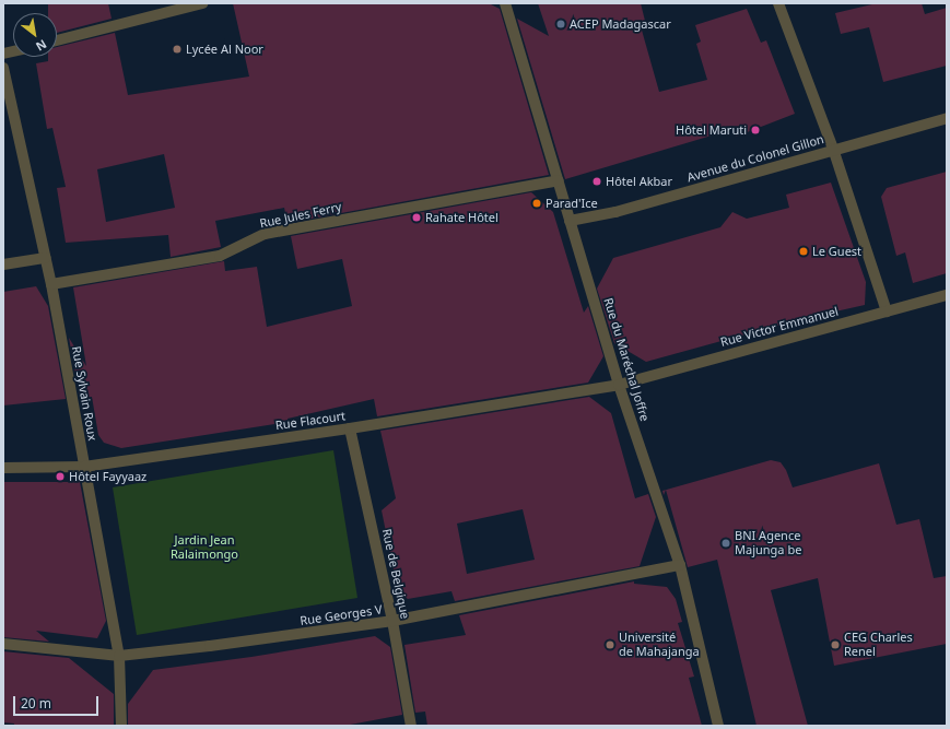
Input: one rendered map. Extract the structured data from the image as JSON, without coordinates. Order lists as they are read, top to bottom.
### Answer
{
  "streets": {
    "street": [
      "Avenue du Colonel Gillon",
      "Rue Jules Ferry",
      "Rue Victor Emmanuel",
      "Rue du Maréchal Joffre",
      "Rue Sylvain Roux",
      "Rue Flacourt",
      "Rue de Belgique",
      "Rue Georges V"
    ]
  },
  "crossings": [
    ["Avenue du Colonel Gillon", "Rue du Maréchal Joffre"],
    ["Rue Jules Ferry", "Rue du Maréchal Joffre"],
    ["Rue Jules Ferry", "Rue Sylvain Roux"],
    ["Rue Victor Emmanuel", "Rue du Maréchal Joffre"],
    ["Rue Victor Emmanuel", "Rue Flacourt"],
    ["Rue du Maréchal Joffre", "Rue Flacourt"],
    ["Rue du Maréchal Joffre", "Rue Georges V"],
    ["Rue Sylvain Roux", "Rue Flacourt"],
    ["Rue Sylvain Roux", "Rue Georges V"],
    ["Rue Flacourt", "Rue de Belgique"],
    ["Rue de Belgique", "Rue Georges V"]
  ],
  "parks": ["Jardin Jean Ralaimongo"],
  "places": [
    "ACEP Madagascar",
    "Lycée Al Noor",
    "Hôtel Maruti",
    "Hôtel Akbar",
    "Parad'Ice",
    "Rahate Hôtel",
    "Le Guest",
    "Hôtel Fayyaaz",
    "BNI Agence Majunga be",
    "Université de Mahajanga",
    "CEG Charles Renel"
  ],
  "scale_bar": "20 m",
  "north": "bottom right"
}
